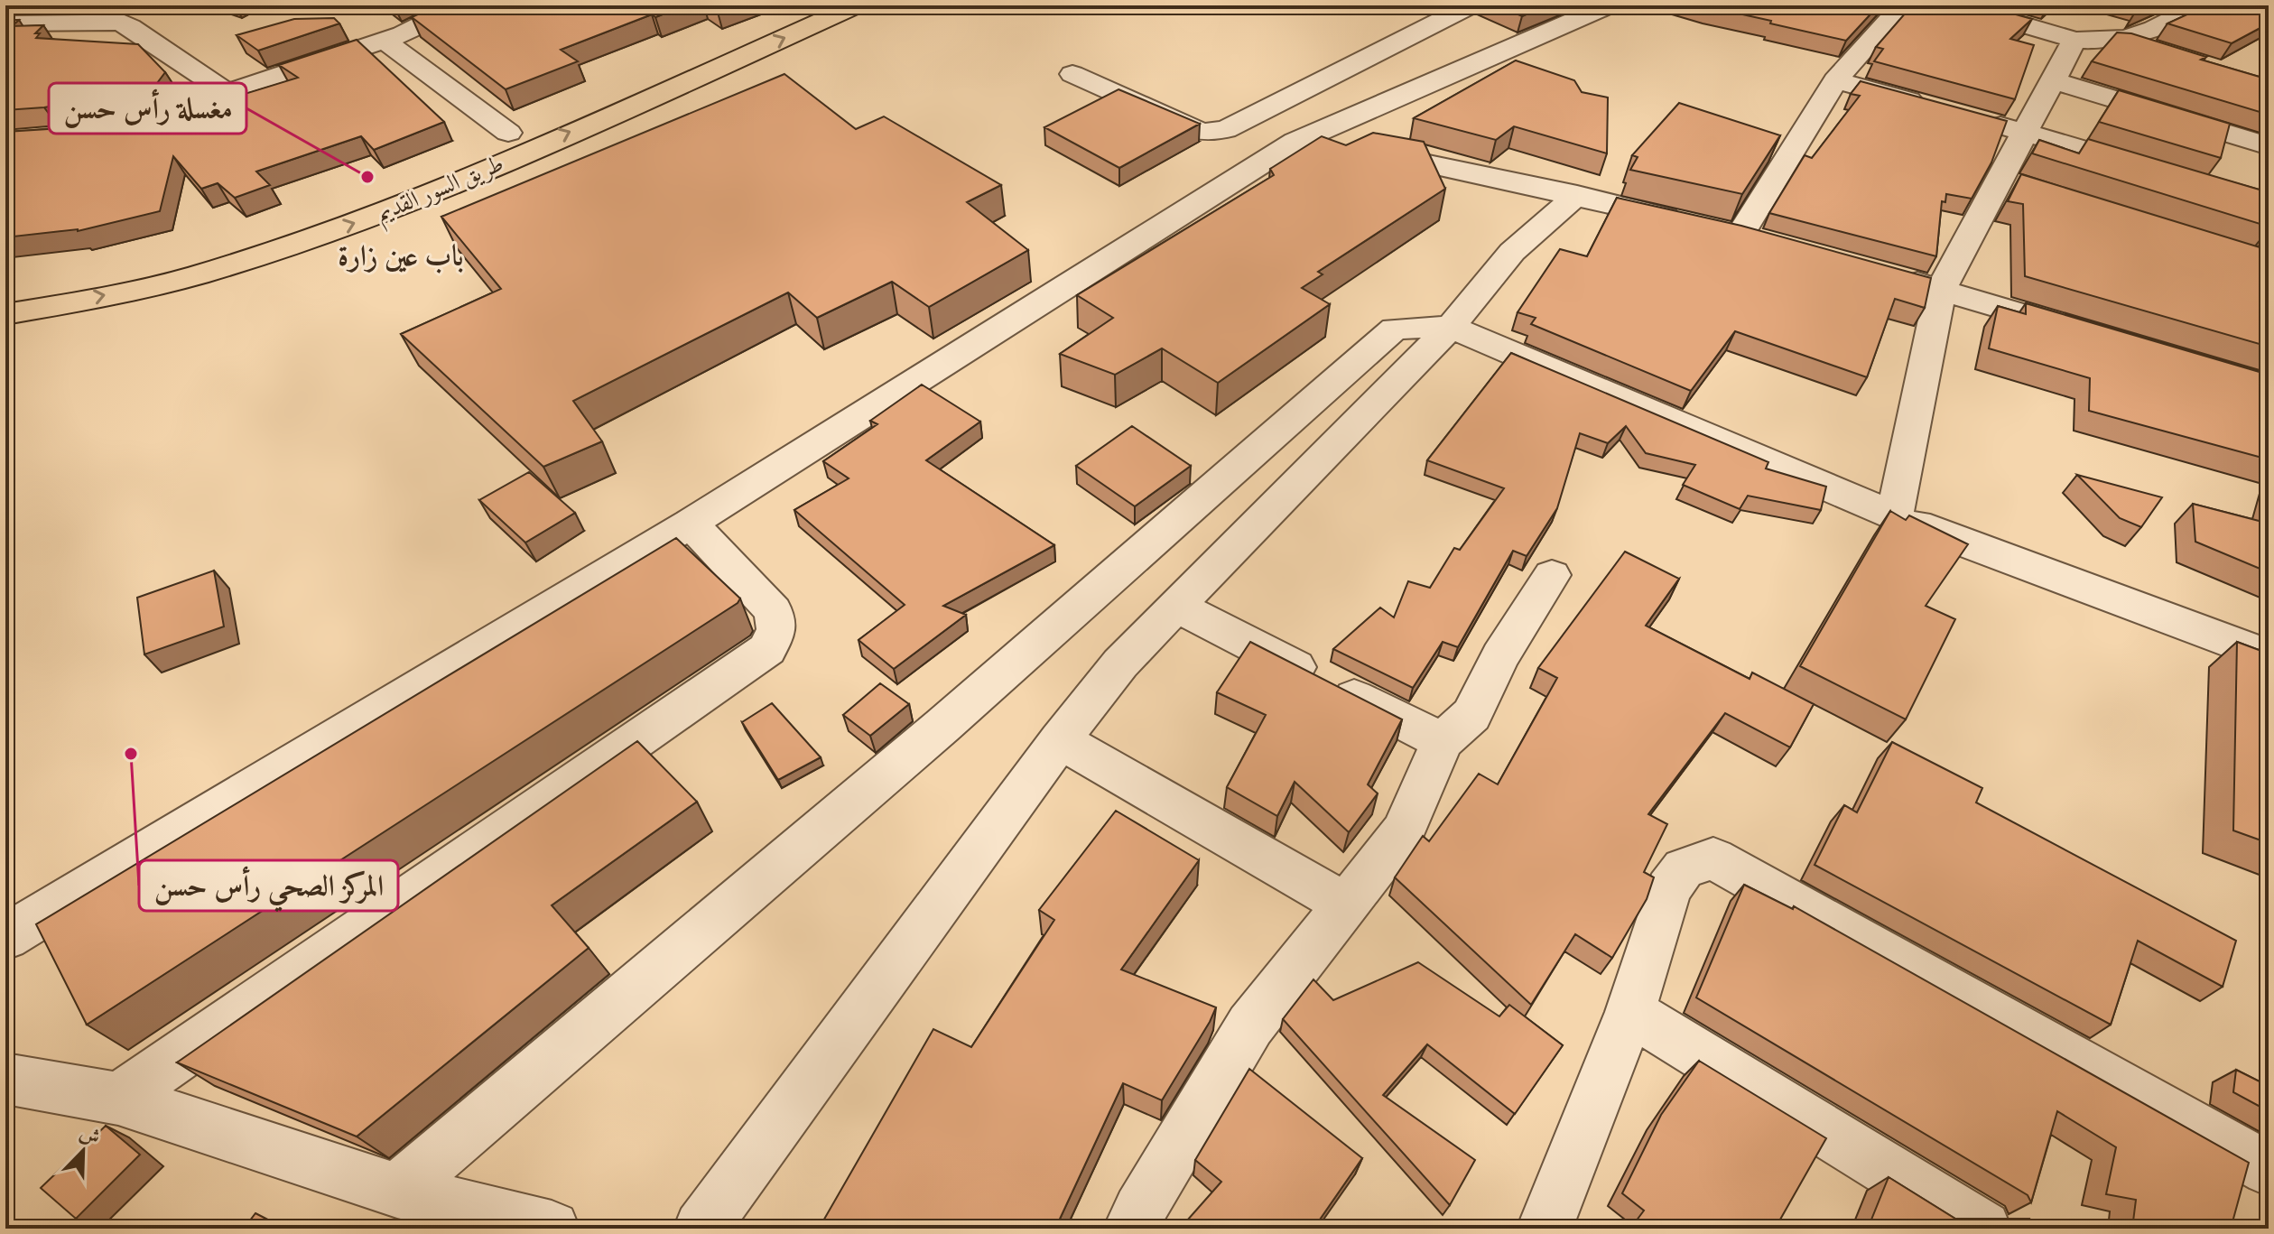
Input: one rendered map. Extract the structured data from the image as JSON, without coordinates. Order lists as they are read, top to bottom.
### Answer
{
  "streets": {
    "main road": ["طريق السور القديم"]
  },
  "districts": ["باب عين زارة"],
  "places": ["مغسلة رأس حسن", "المركز الصحي رأس حسن"],
  "north": "top right"
}
